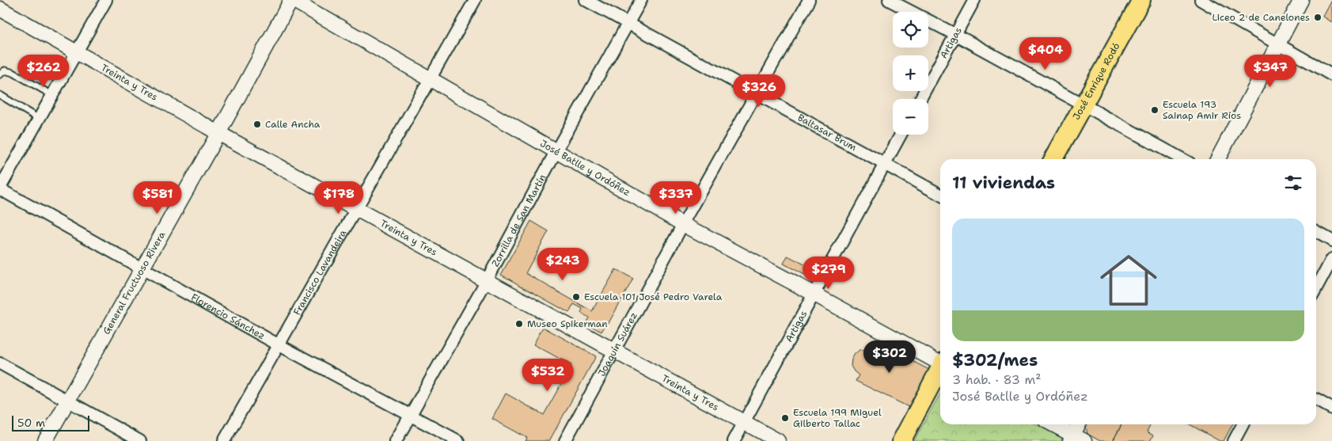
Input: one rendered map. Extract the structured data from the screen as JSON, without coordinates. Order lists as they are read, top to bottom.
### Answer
{
  "streets": {
    "highway": ["José Enrique Rodó"],
    "street": [
      "Artigas",
      "Treinta y Tres",
      "Baltasar Brum",
      "José Batlle y Ordóñez",
      "Zorrilla de San Martín",
      "Francisco Lavandeira",
      "General Fructuoso Rivera",
      "Florencio Sánchez",
      "Joaquín Suárez"
    ]
  },
  "crossings": [
    ["Artigas", "Treinta y Tres"],
    ["Artigas", "Baltasar Brum"],
    ["Artigas", "José Batlle y Ordóñez"],
    ["Treinta y Tres", "Zorrilla de San Martín"],
    ["Treinta y Tres", "Francisco Lavandeira"],
    ["Treinta y Tres", "General Fructuoso Rivera"],
    ["Treinta y Tres", "Joaquín Suárez"],
    ["Baltasar Brum", "Zorrilla de San Martín"],
    ["Baltasar Brum", "Joaquín Suárez"],
    ["José Batlle y Ordóñez", "Zorrilla de San Martín"],
    ["José Batlle y Ordóñez", "Francisco Lavandeira"],
    ["José Batlle y Ordóñez", "General Fructuoso Rivera"],
    ["José Batlle y Ordóñez", "Joaquín Suárez"],
    ["Zorrilla de San Martín", "Florencio Sánchez"],
    ["Francisco Lavandeira", "Florencio Sánchez"],
    ["General Fructuoso Rivera", "Florencio Sánchez"]
  ],
  "places": [
    "Liceo 2 de Canelones",
    "Escuela 193 Sainap Amir Ríos",
    "Calle Ancha",
    "Escuela 101 José Pedro Varela",
    "Museo Spikerman",
    "Escuela 199 Miguel Gilberto Tallac"
  ],
  "scale_bar": "50 m",
  "page": {
    "map_buttons": ["+", "−"],
    "price": [
      "$404",
      "$262",
      "$347",
      "$326",
      "$581",
      "$178",
      "$337",
      "$243",
      "$279",
      "$302",
      "$532"
    ],
    "heading": "11 viviendas",
    "list": [
      {
        "name": "$302/mes",
        "note": "3 hab. · 83 m² · José Batlle y Ordóñez"
      }
    ],
    "scale": "50 m"
  }
}
